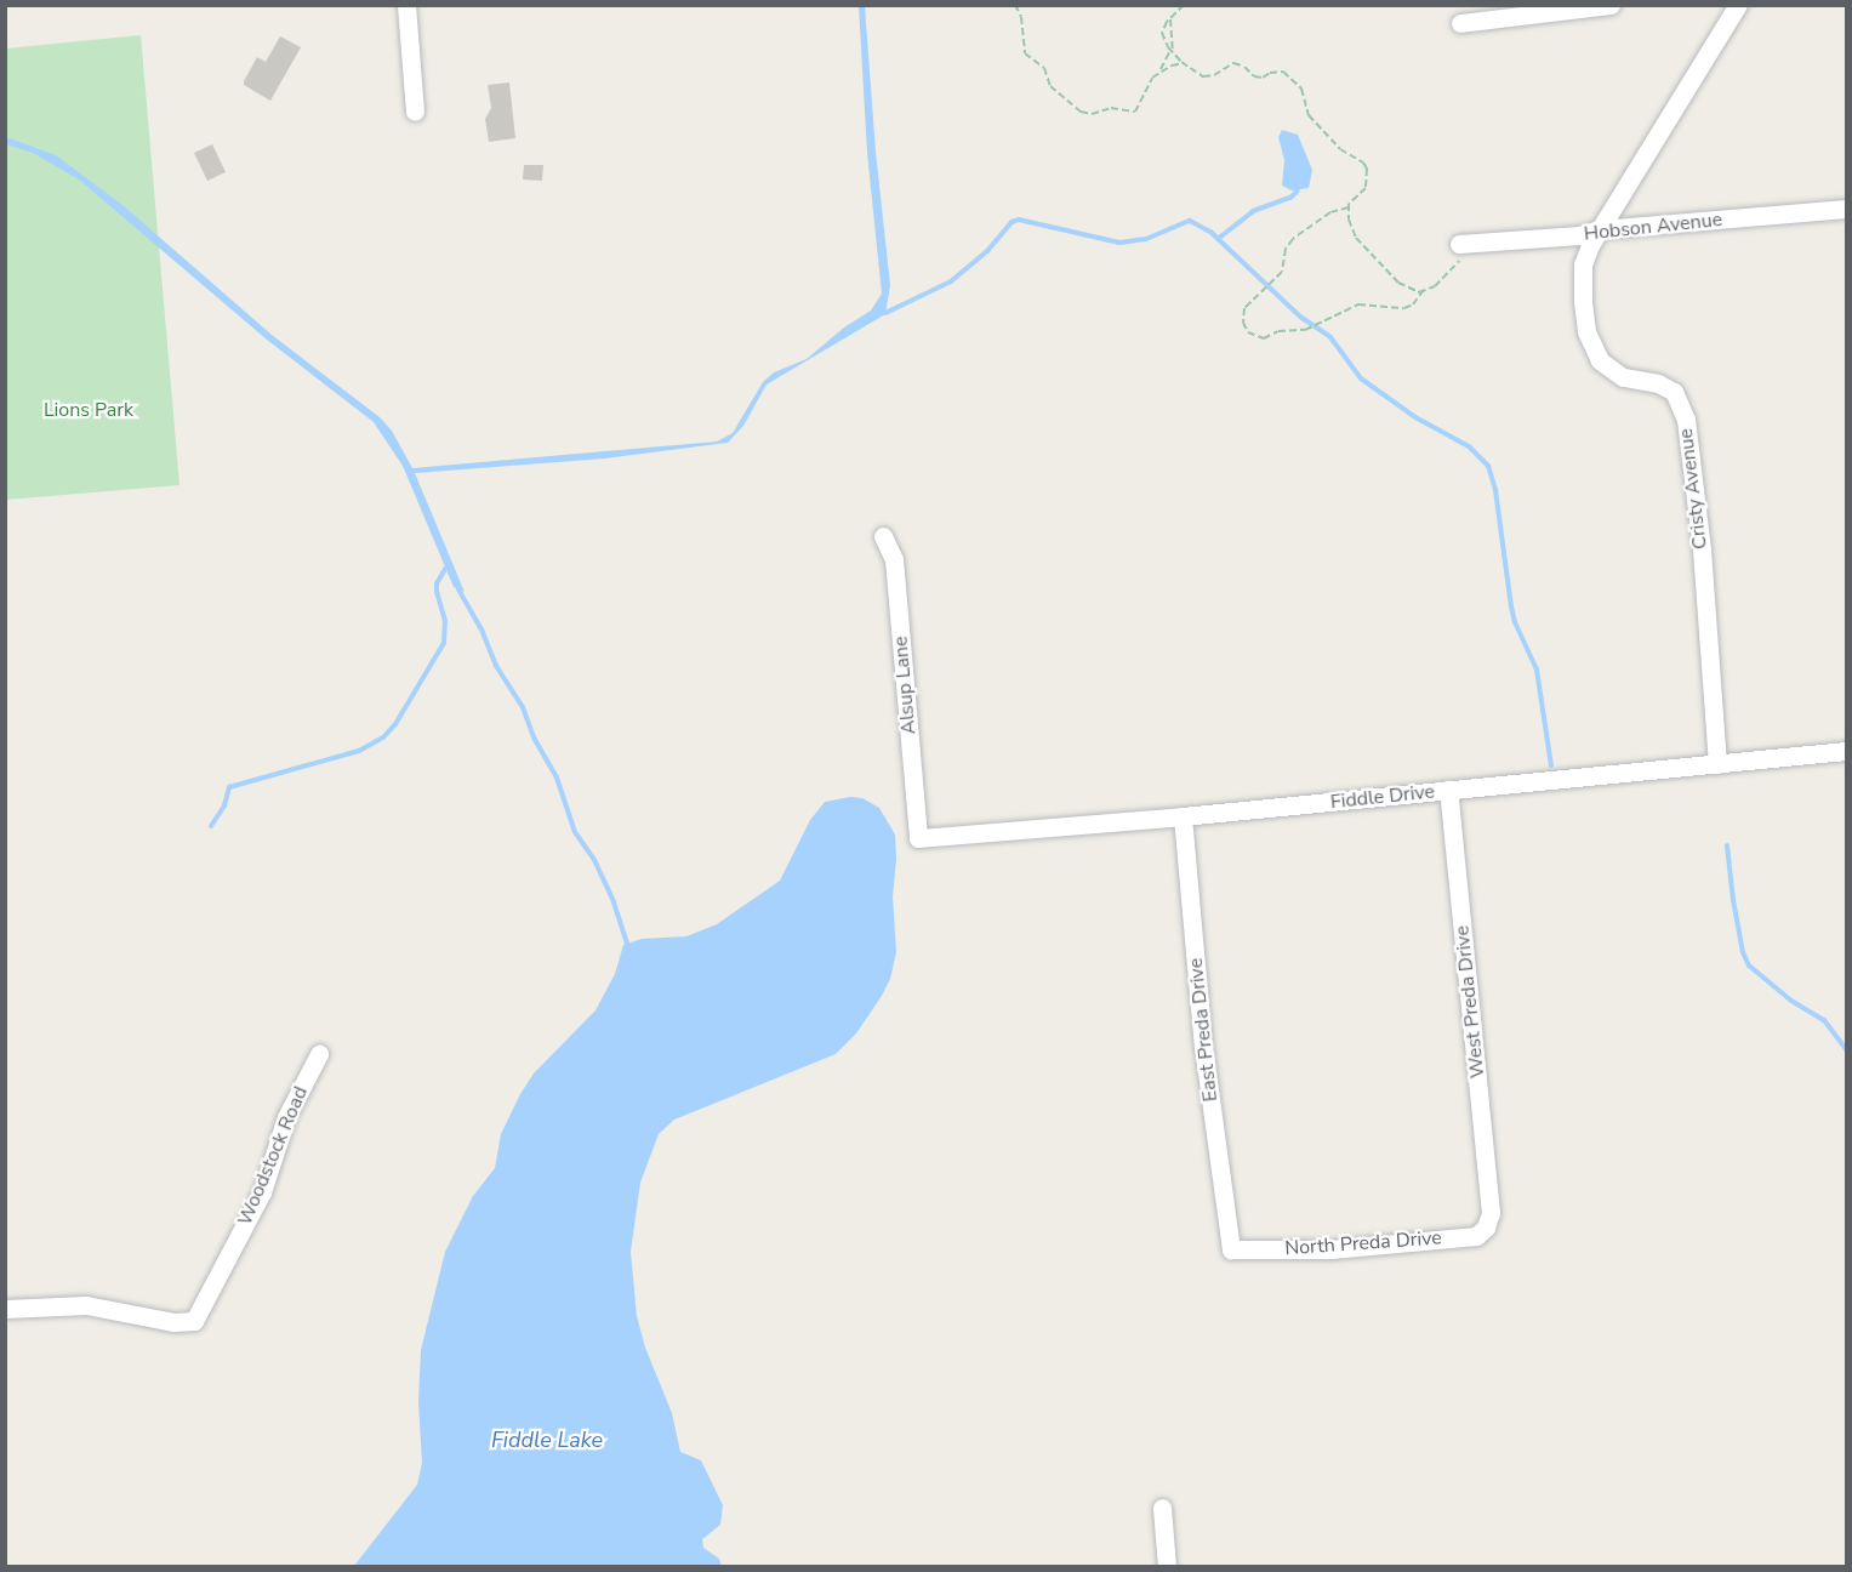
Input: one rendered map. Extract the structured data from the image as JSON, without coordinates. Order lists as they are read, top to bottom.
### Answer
{
  "streets": {
    "street": [
      "Hobson Avenue",
      "Cristy Avenue",
      "Alsup Lane",
      "Fiddle Drive",
      "West Preda Drive",
      "East Preda Drive",
      "Woodstock Road",
      "North Preda Drive"
    ]
  },
  "crossings": [
    ["Hobson Avenue", "Cristy Avenue"],
    ["Cristy Avenue", "Fiddle Drive"],
    ["Alsup Lane", "Fiddle Drive"],
    ["Fiddle Drive", "West Preda Drive"],
    ["Fiddle Drive", "East Preda Drive"],
    ["West Preda Drive", "North Preda Drive"],
    ["East Preda Drive", "North Preda Drive"]
  ],
  "water": ["Fiddle Lake"],
  "parks": ["Lions Park"]
}
